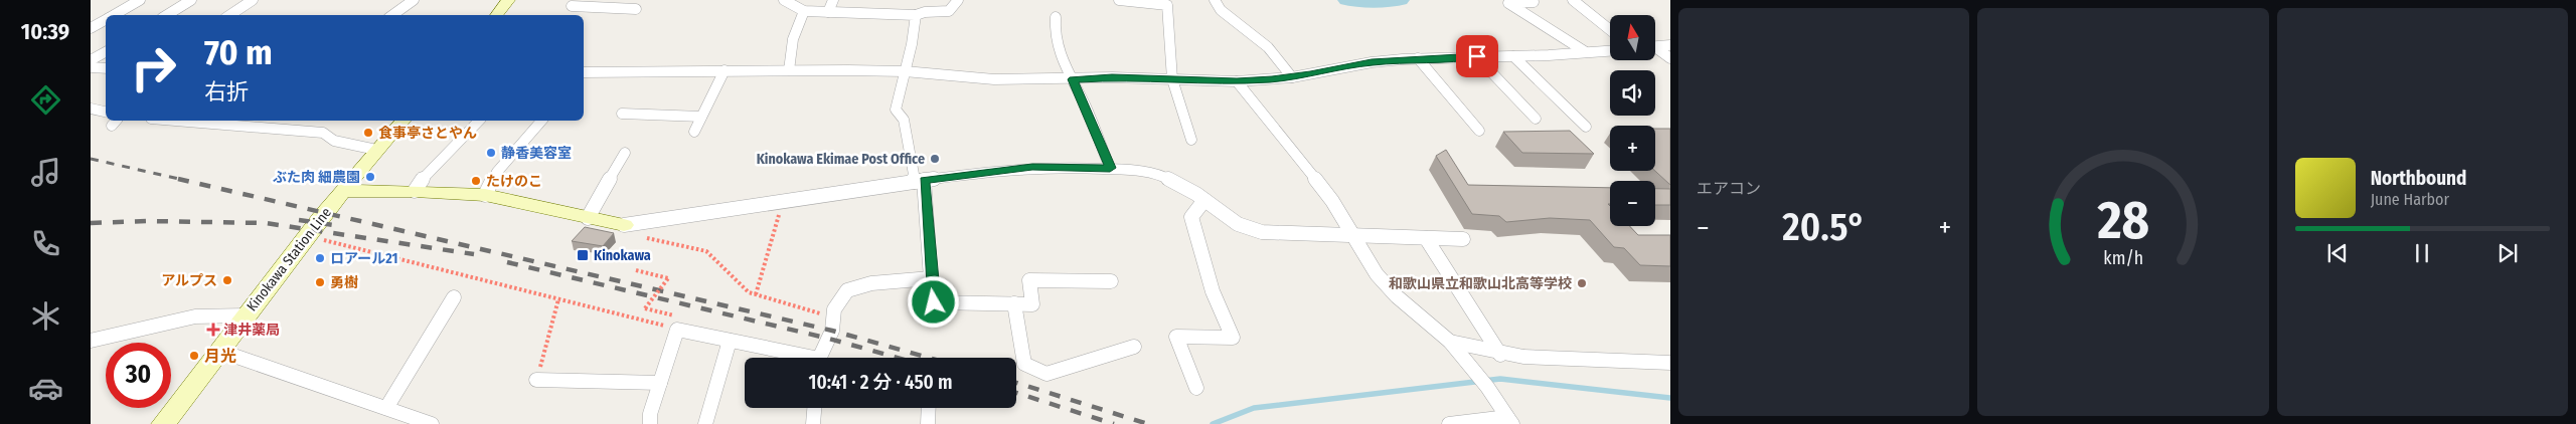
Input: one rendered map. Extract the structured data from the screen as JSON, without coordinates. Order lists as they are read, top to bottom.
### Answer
{
  "streets": {
    "main road": ["Kinokawa Station Line"]
  },
  "places": {
    "other": [
      "食事亭さとやん",
      "静香美容室",
      "Kinokawa Ekimae Post Office",
      "ぶた肉 細農園",
      "たけのこ",
      "ロアール21",
      "アルプス",
      "勇樹",
      "和歌山県立和歌山北高等学校",
      "月光"
    ],
    "transit": ["Kinokawa"],
    "health": ["津井薬局"]
  },
  "north": "top",
  "page": {
    "tabs": "10:39",
    "tile": "エアコン",
    "map_buttons": ["+", "−"],
    "turn": ["70 m", "右折"],
    "song": ["Northbound", "June Harbor"],
    "heat": ["−", "20.5°", "+"],
    "limit": "30",
    "trip": "10:41 · 2 分 · 450 m",
    "gauge": ["28", "km/h"]
  }
}
